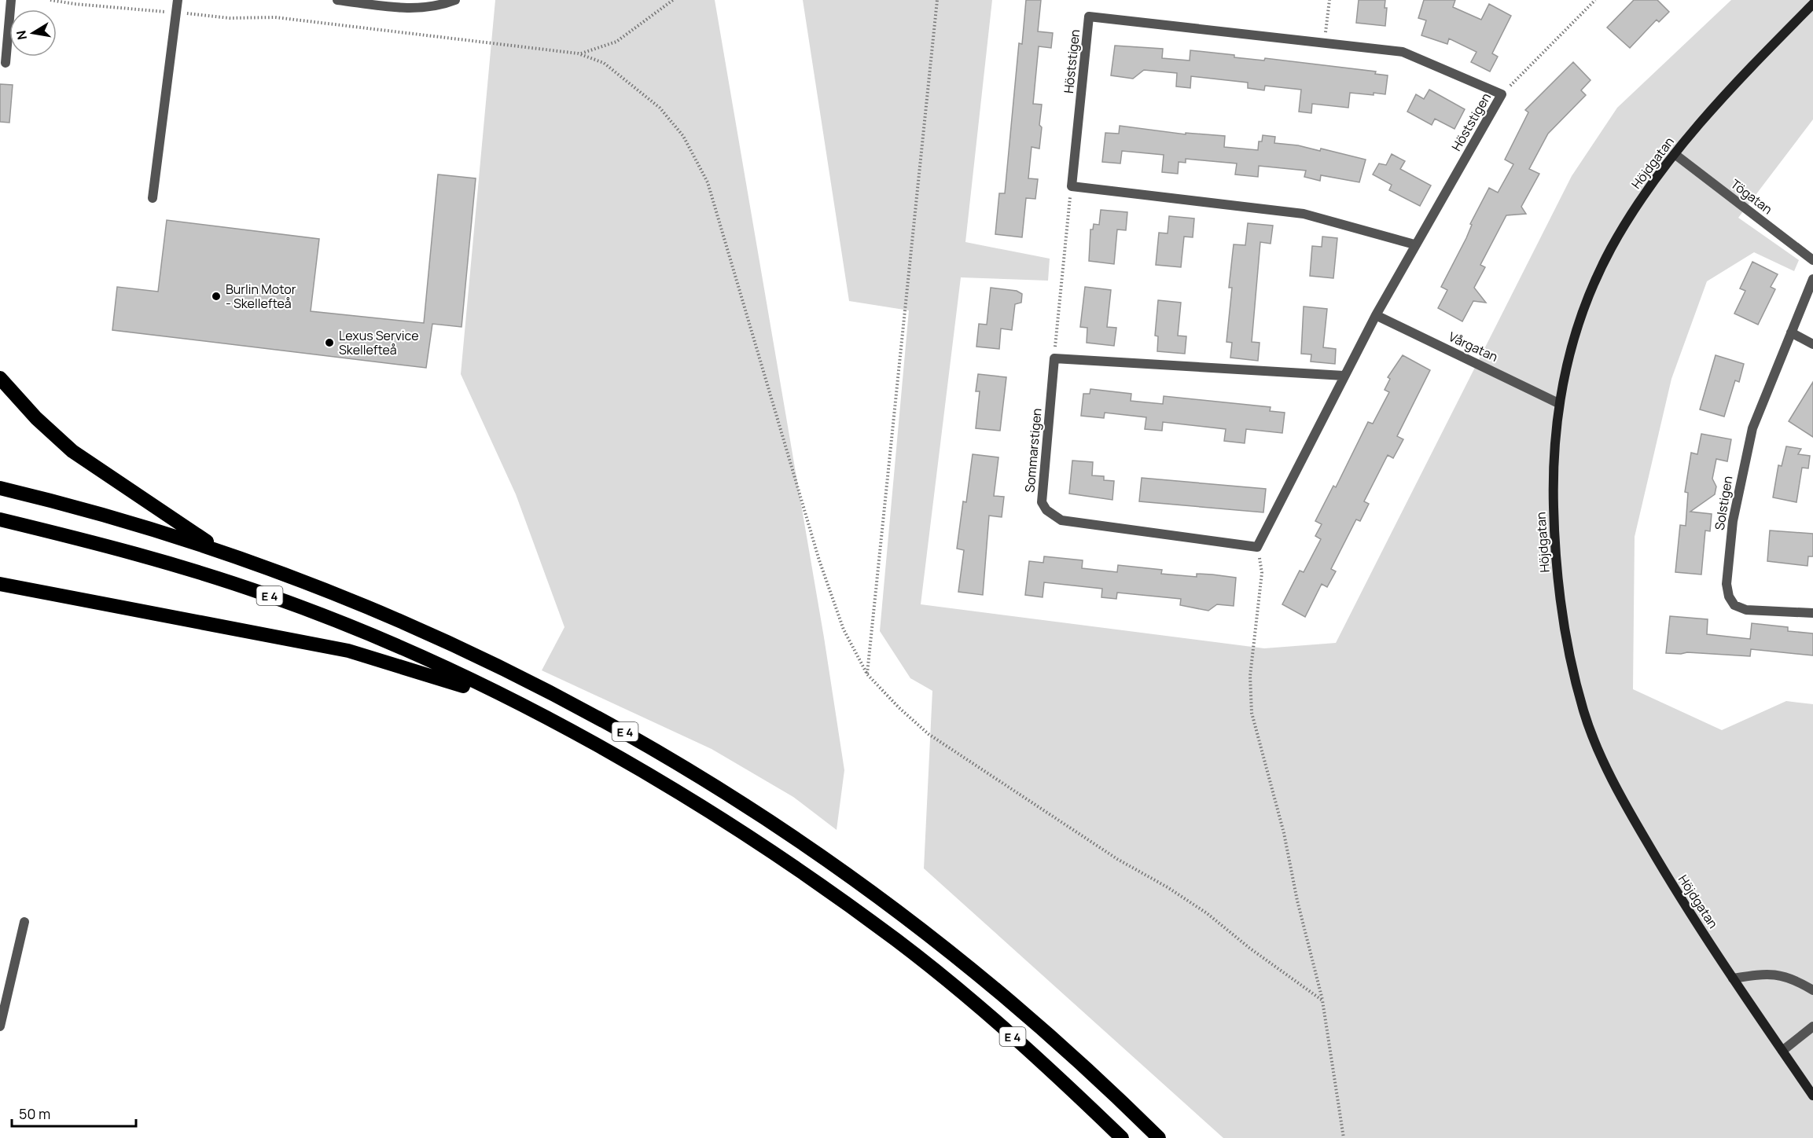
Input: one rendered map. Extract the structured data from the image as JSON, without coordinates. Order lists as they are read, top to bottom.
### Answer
{
  "streets": {
    "highway": ["E 4"],
    "street": [
      "Höststigen",
      "Höjdgatan",
      "Tögatan",
      "Vårgatan",
      "Sommarstigen",
      "Solstigen"
    ]
  },
  "crossings": [
    ["Höststigen", "Vårgatan"],
    ["Höjdgatan", "Tögatan"],
    ["Höjdgatan", "Vårgatan"]
  ],
  "places": ["Burlin Motor - Skellefteå", "Lexus Service Skellefteå"],
  "scale_bar": "50 m",
  "north": "left"
}
